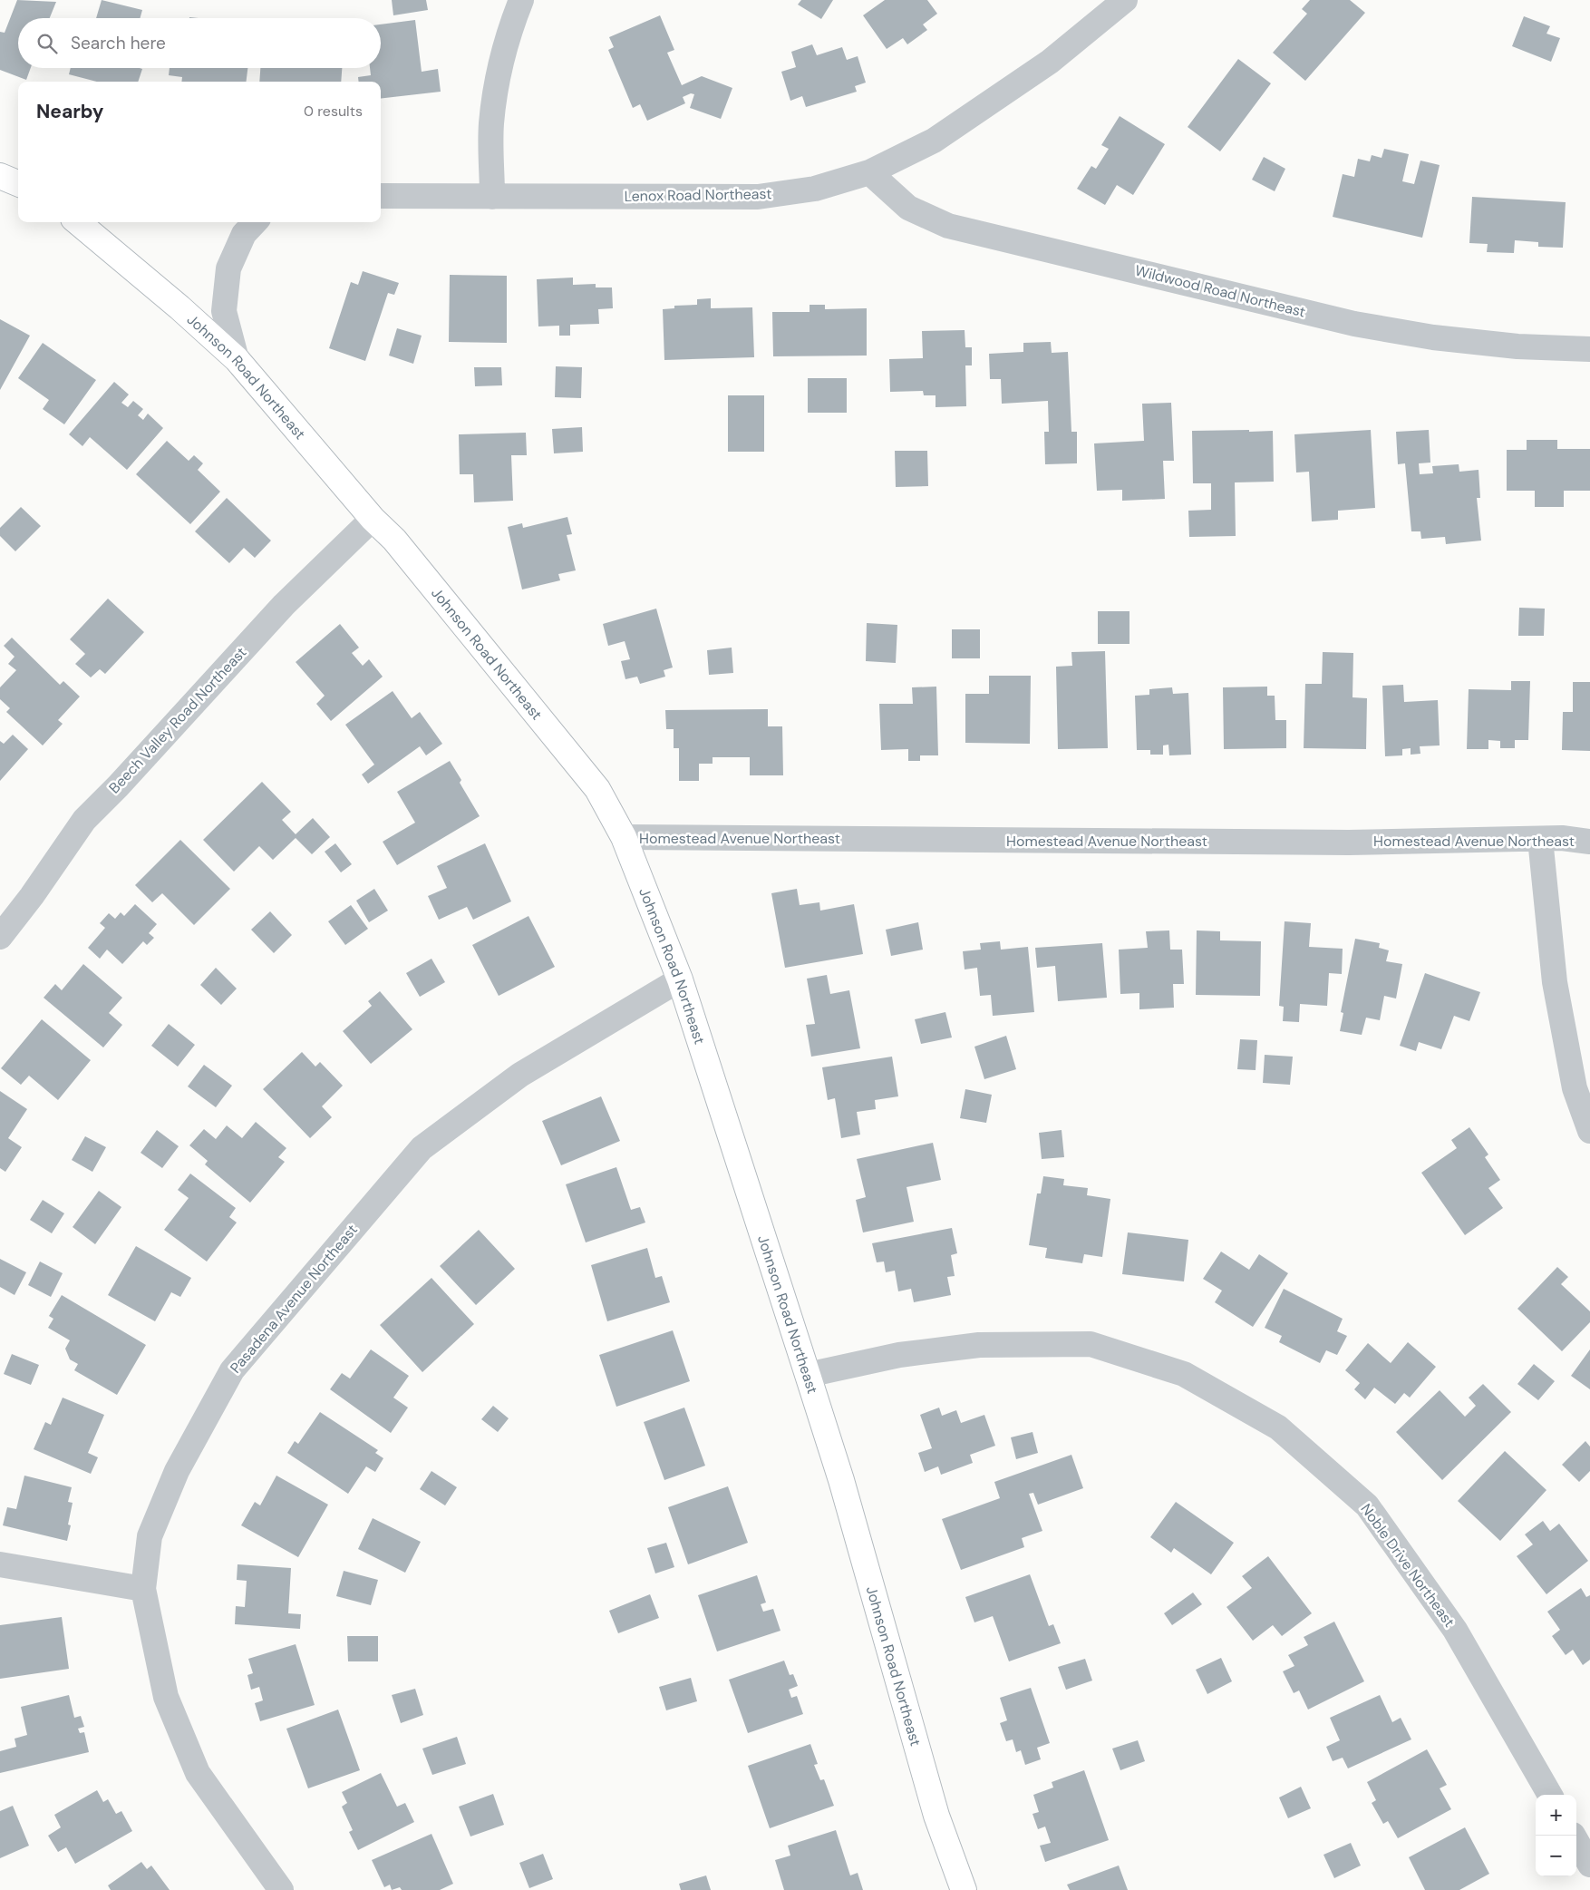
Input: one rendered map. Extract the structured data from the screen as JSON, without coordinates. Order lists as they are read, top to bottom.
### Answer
{
  "streets": {
    "street": [
      "Lenox Road Northeast",
      "Wildwood Road Northeast",
      "Johnson Road Northeast",
      "Beech Valley Road Northeast",
      "Homestead Avenue Northeast",
      "Pasadena Avenue Northeast",
      "Noble Drive Northeast"
    ]
  },
  "crossings": [
    ["Lenox Road Northeast", "Wildwood Road Northeast"],
    ["Johnson Road Northeast", "Beech Valley Road Northeast"],
    ["Johnson Road Northeast", "Homestead Avenue Northeast"],
    ["Johnson Road Northeast", "Pasadena Avenue Northeast"],
    ["Johnson Road Northeast", "Noble Drive Northeast"]
  ],
  "page": {
    "search": "Search here",
    "heading": ["Nearby", "0 results"],
    "map_buttons": ["+", "−"]
  }
}
